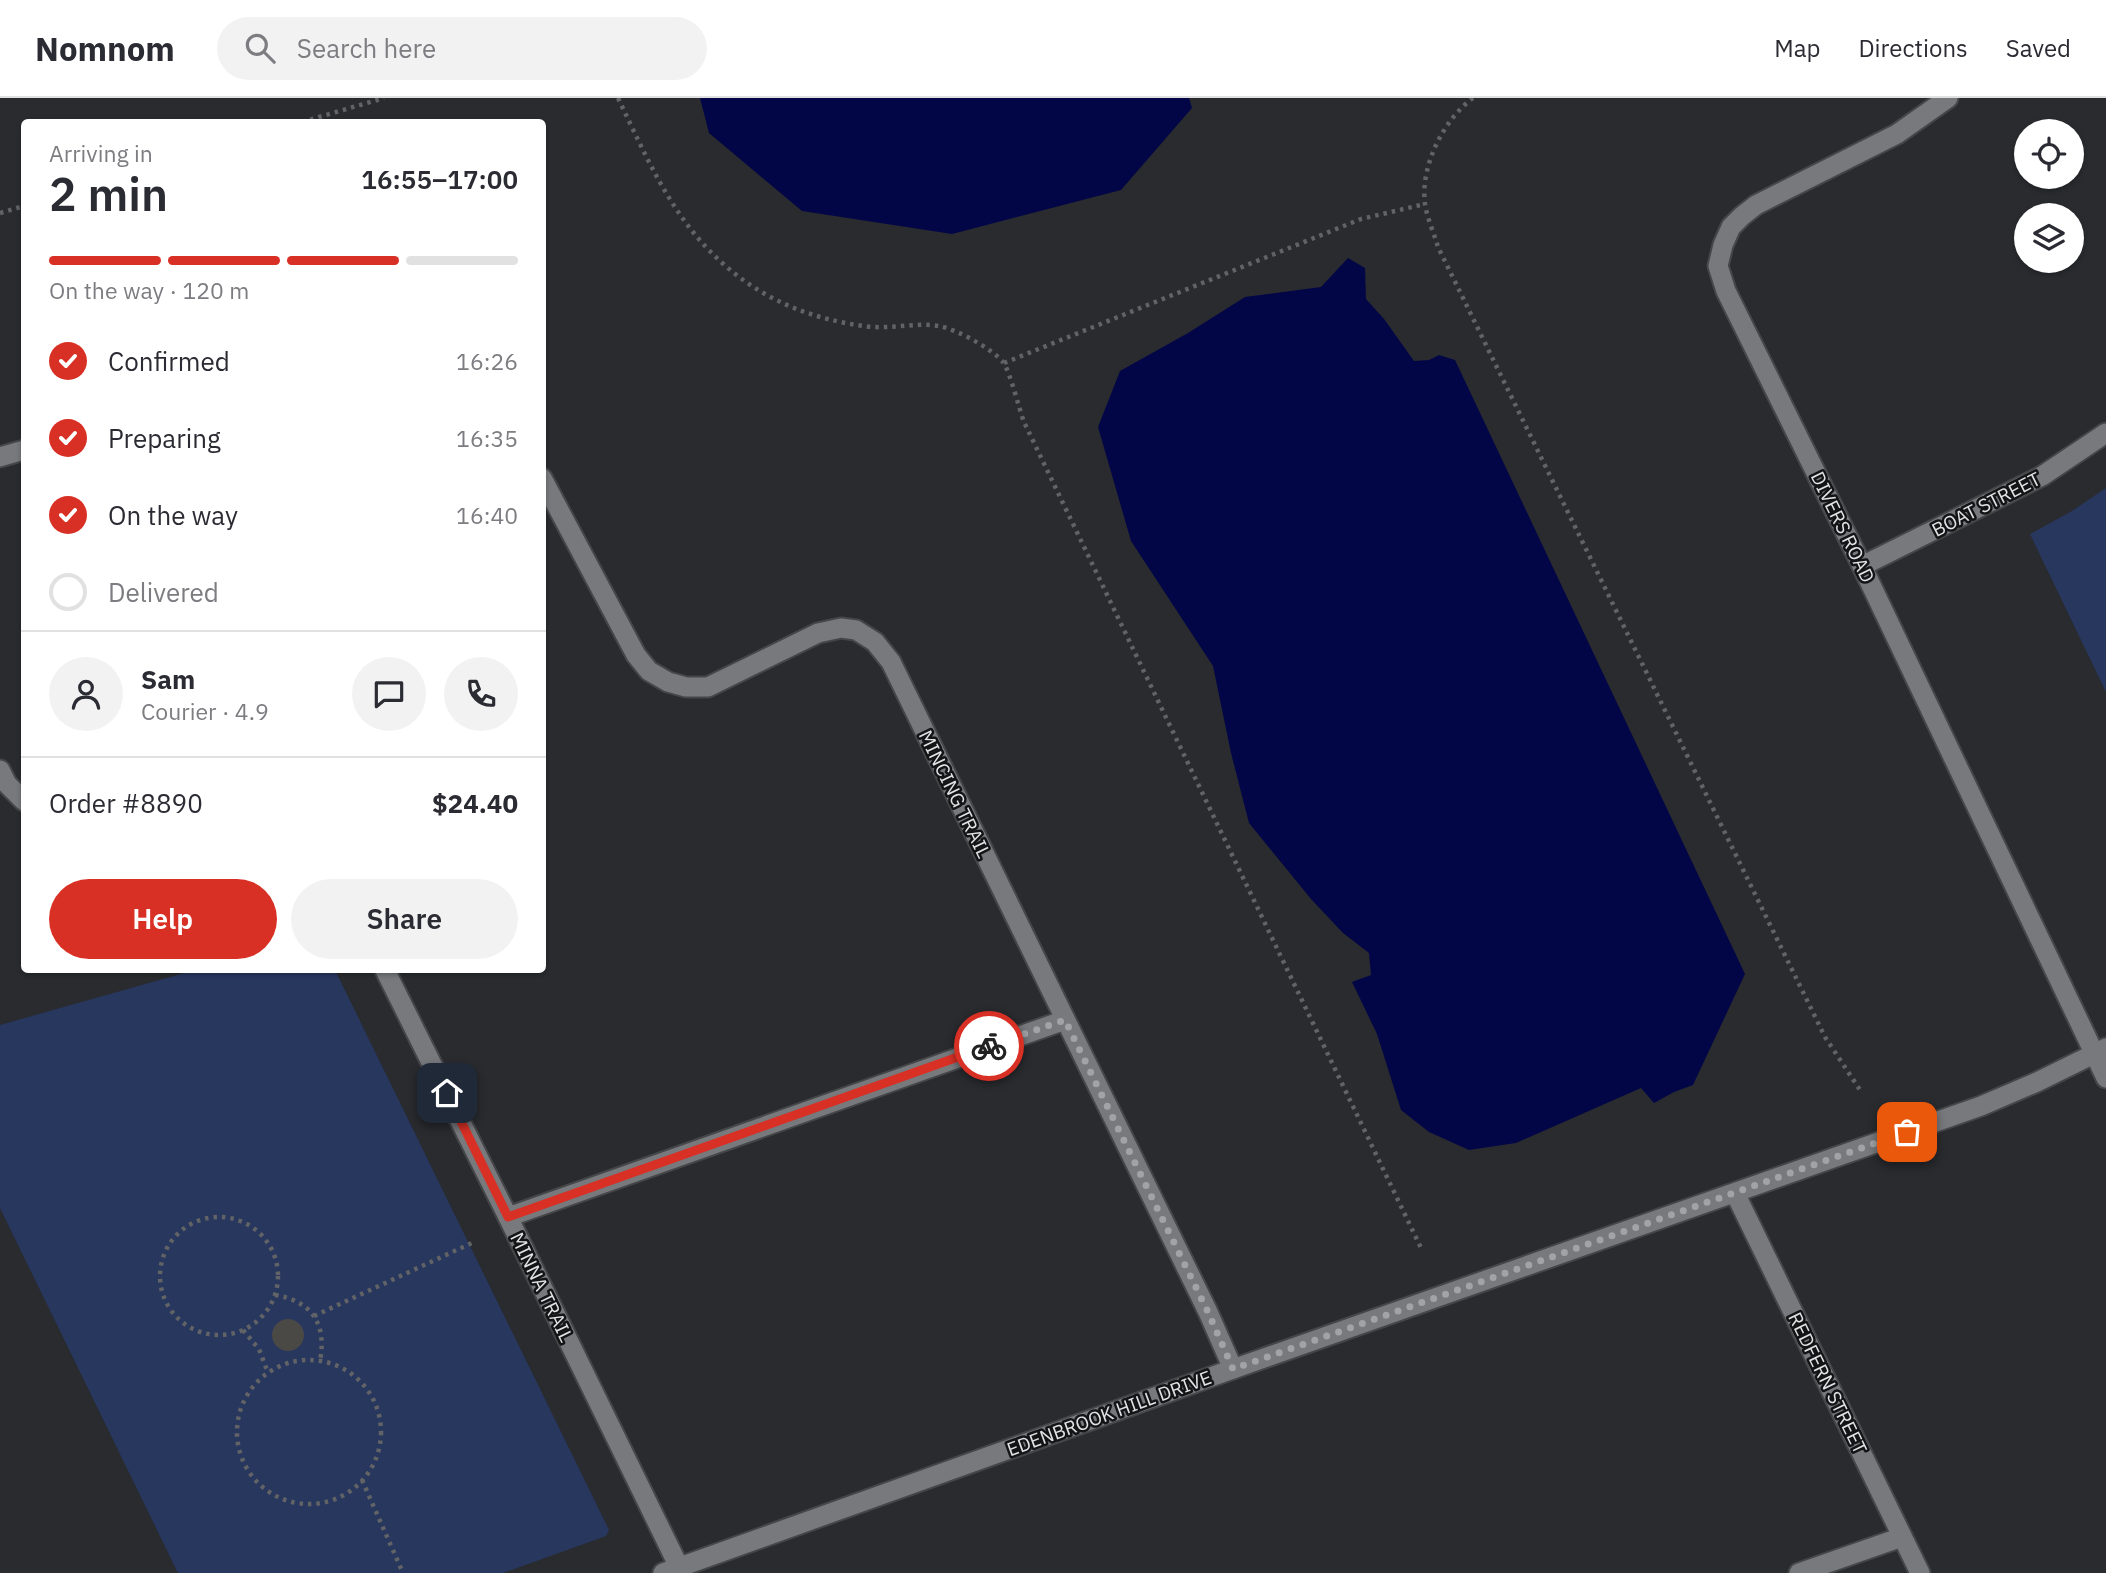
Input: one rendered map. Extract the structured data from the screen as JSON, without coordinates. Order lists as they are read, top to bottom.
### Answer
{
  "streets": {
    "street": [
      "BOAT STREET",
      "DIVERS ROAD",
      "MINCING TRAIL",
      "MINNA TRAIL",
      "REDFERN STREET",
      "EDENBROOK HILL DRIVE"
    ]
  },
  "crossings": [
    ["BOAT STREET", "DIVERS ROAD"],
    ["DIVERS ROAD", "EDENBROOK HILL DRIVE"],
    ["MINCING TRAIL", "EDENBROOK HILL DRIVE"],
    ["MINNA TRAIL", "EDENBROOK HILL DRIVE"],
    ["REDFERN STREET", "EDENBROOK HILL DRIVE"]
  ],
  "page": {
    "header": "Nomnom",
    "search": "Search here",
    "nav": ["Map", "Directions", "Saved"],
    "heading": ["2 min", "Arriving in", "16:55–17:00"],
    "panel": [
      "Sam",
      "Courier · 4.9",
      "Order #8890",
      "$24.40"
    ],
    "bar": "On the way · 120 m",
    "list": [
      ["Confirmed", "16:26"],
      ["Preparing", "16:35"],
      ["On the way", "16:40"],
      "Delivered"
    ],
    "buttons": ["Help", "Share"]
  }
}
